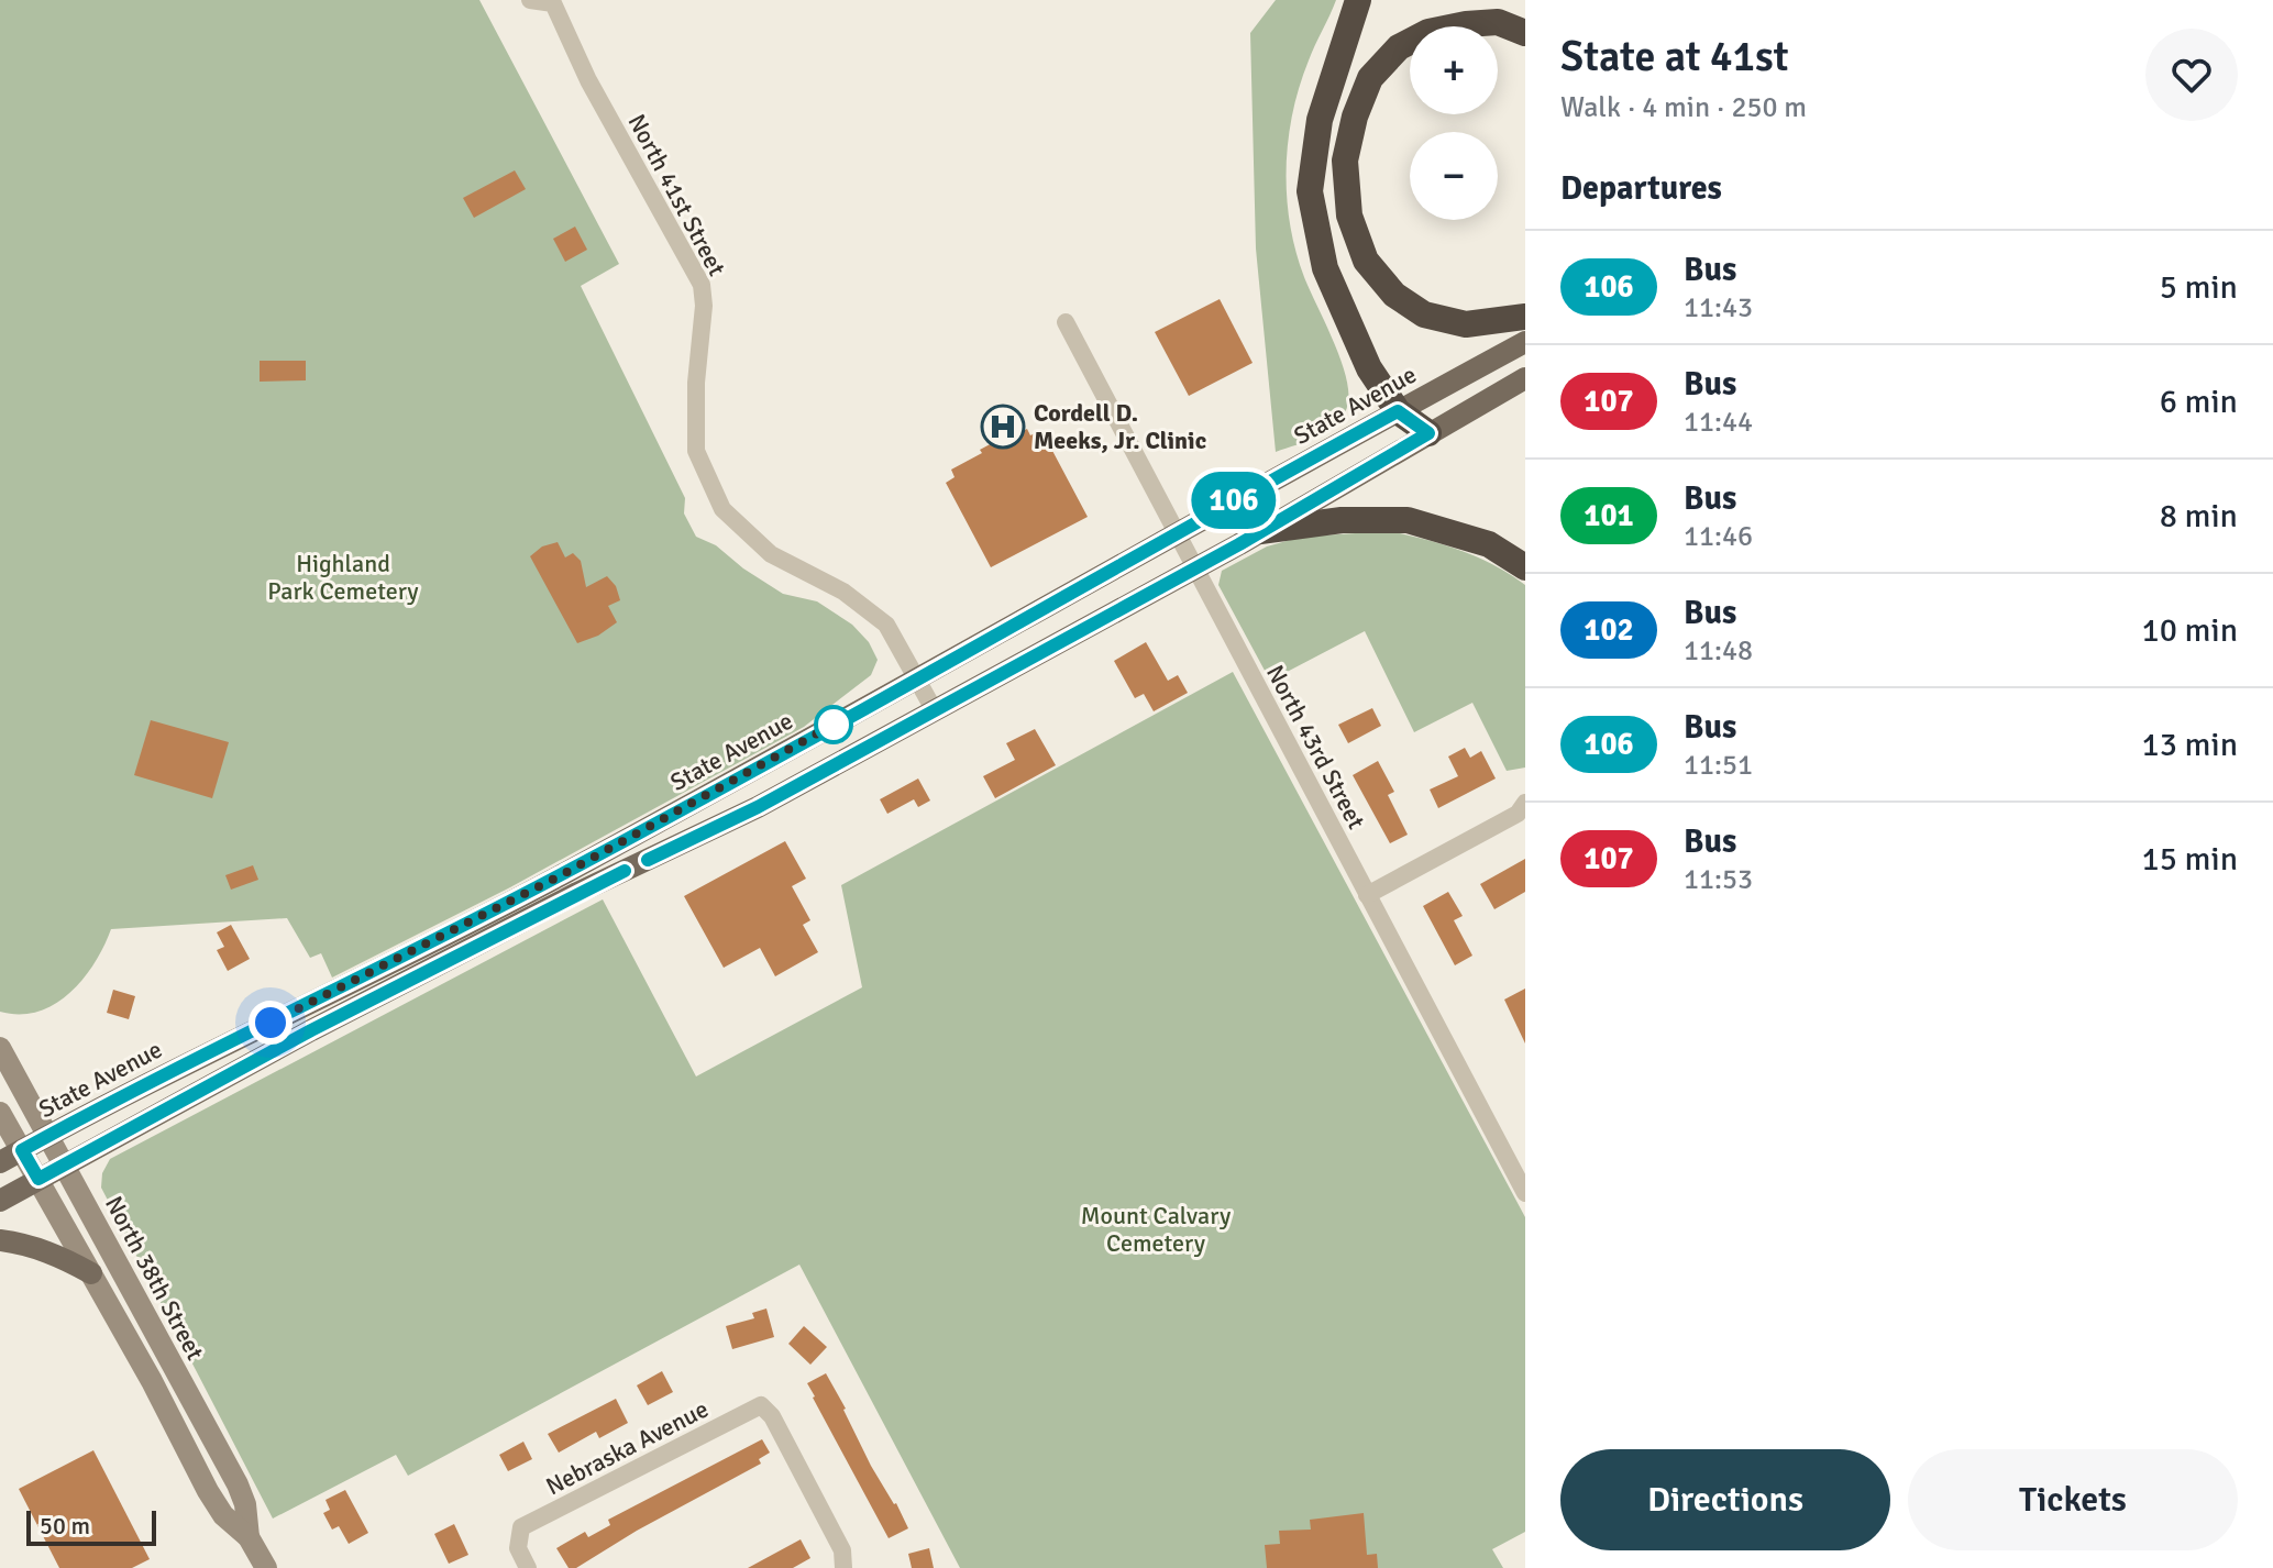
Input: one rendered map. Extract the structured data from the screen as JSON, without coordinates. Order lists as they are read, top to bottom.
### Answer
{
  "streets": {
    "main road": ["State Avenue", "North 38th Street"],
    "street": ["North 41st Street", "North 43rd Street", "Nebraska Avenue"]
  },
  "crossings": [
    ["North 41st Street", "State Avenue"],
    ["State Avenue", "North 43rd Street"],
    ["State Avenue", "North 38th Street"]
  ],
  "parks": ["Highland Park Cemetery", "Mount Calvary Cemetery"],
  "places": {
    "hospital": ["Cordell D. Meeks, Jr. Clinic"]
  },
  "lines": ["bus line 106"],
  "scale_bar": "50 m",
  "page": {
    "on_map": "106",
    "heading": [
      ["State at 41st", "Walk · 4 min · 250 m"],
      "Departures"
    ],
    "map_buttons": ["+", "−"],
    "list": [
      {
        "mark": "106",
        "name": "Bus",
        "note": "11:43",
        "value": "5 min"
      },
      {
        "mark": "107",
        "name": "Bus",
        "note": "11:44",
        "value": "6 min"
      },
      {
        "mark": "101",
        "name": "Bus",
        "note": "11:46",
        "value": "8 min"
      },
      {
        "mark": "102",
        "name": "Bus",
        "note": "11:48",
        "value": "10 min"
      },
      {
        "mark": "106",
        "name": "Bus",
        "note": "11:51",
        "value": "13 min"
      },
      {
        "mark": "107",
        "name": "Bus",
        "note": "11:53",
        "value": "15 min"
      }
    ],
    "buttons": ["Directions", "Tickets"],
    "scale": "50 m"
  }
}
